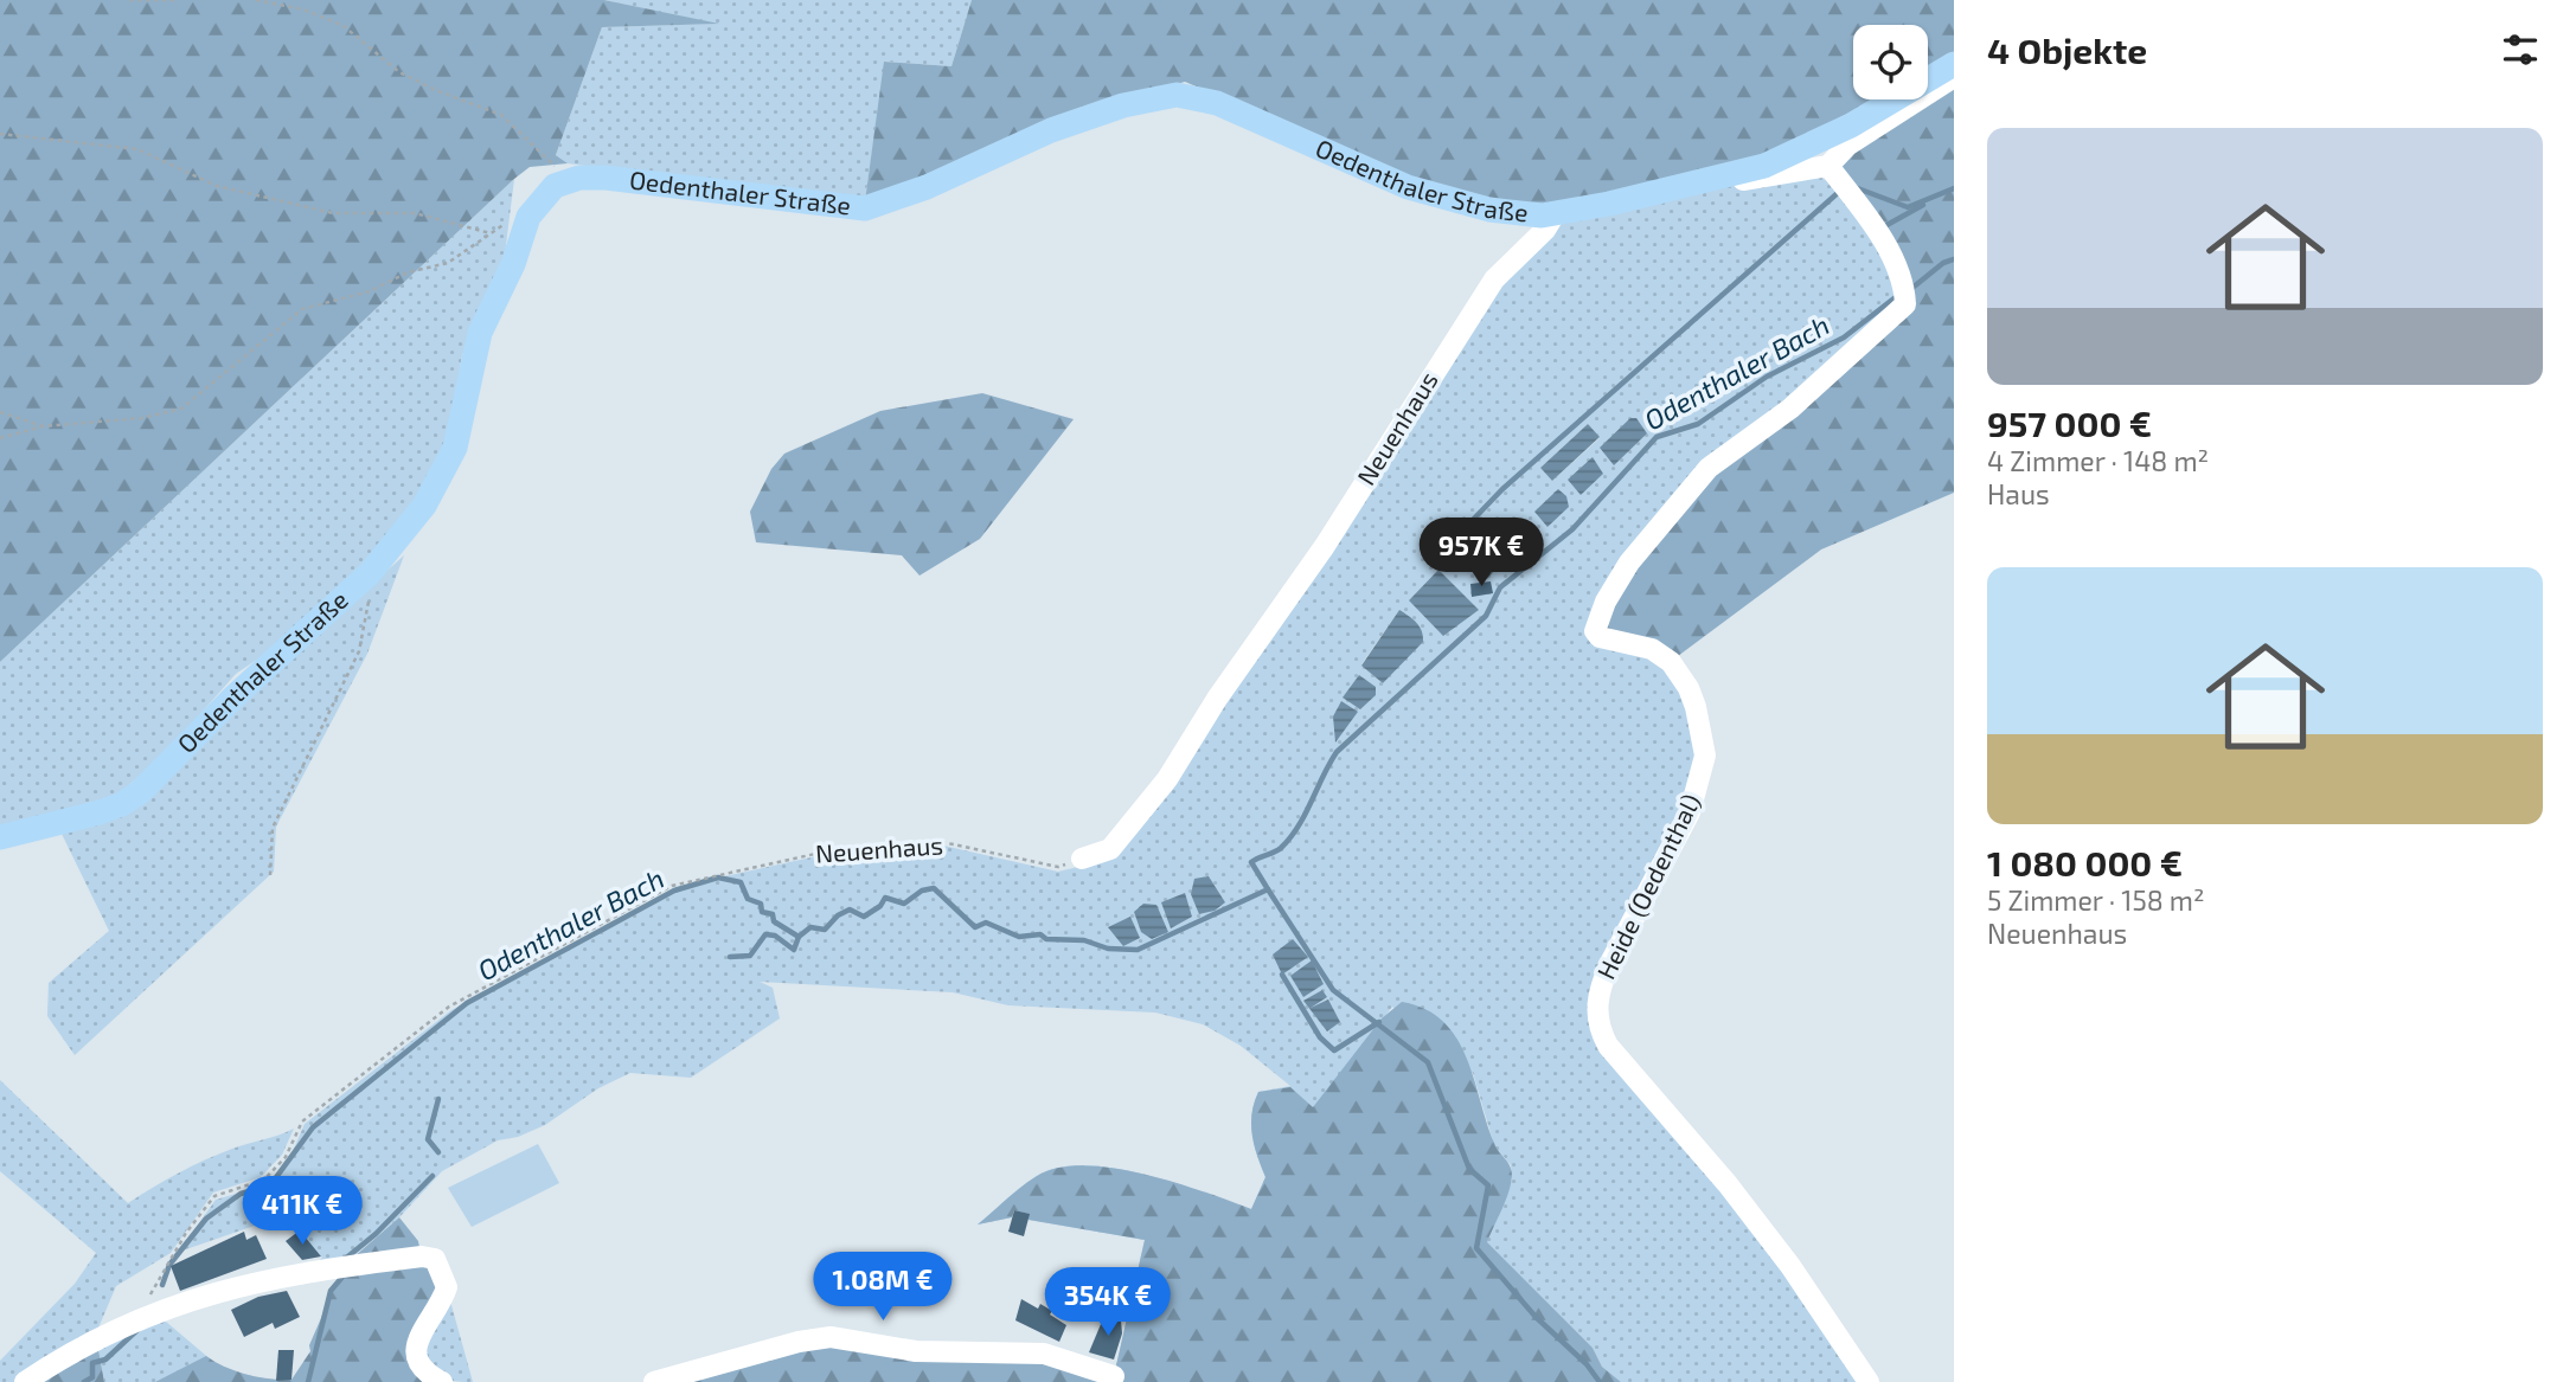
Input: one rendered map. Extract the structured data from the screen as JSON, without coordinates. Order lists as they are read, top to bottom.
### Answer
{
  "streets": {
    "main road": ["Oedenthaler Straße"],
    "street": ["Neuenhaus", "Heide (Oedenthal)"]
  },
  "crossings": [
    ["Oedenthaler Straße", "Neuenhaus"]
  ],
  "water": ["Odenthaler Bach"],
  "page": {
    "heading": "4 Objekte",
    "list": [
      {
        "name": "957 000 €",
        "note": "4 Zimmer · 148 m² · Haus"
      },
      {
        "name": "1 080 000 €",
        "note": "5 Zimmer · 158 m² · Neuenhaus"
      }
    ],
    "price": [
      "957K €",
      "411K €",
      "1.08M €",
      "354K €"
    ]
  }
}
